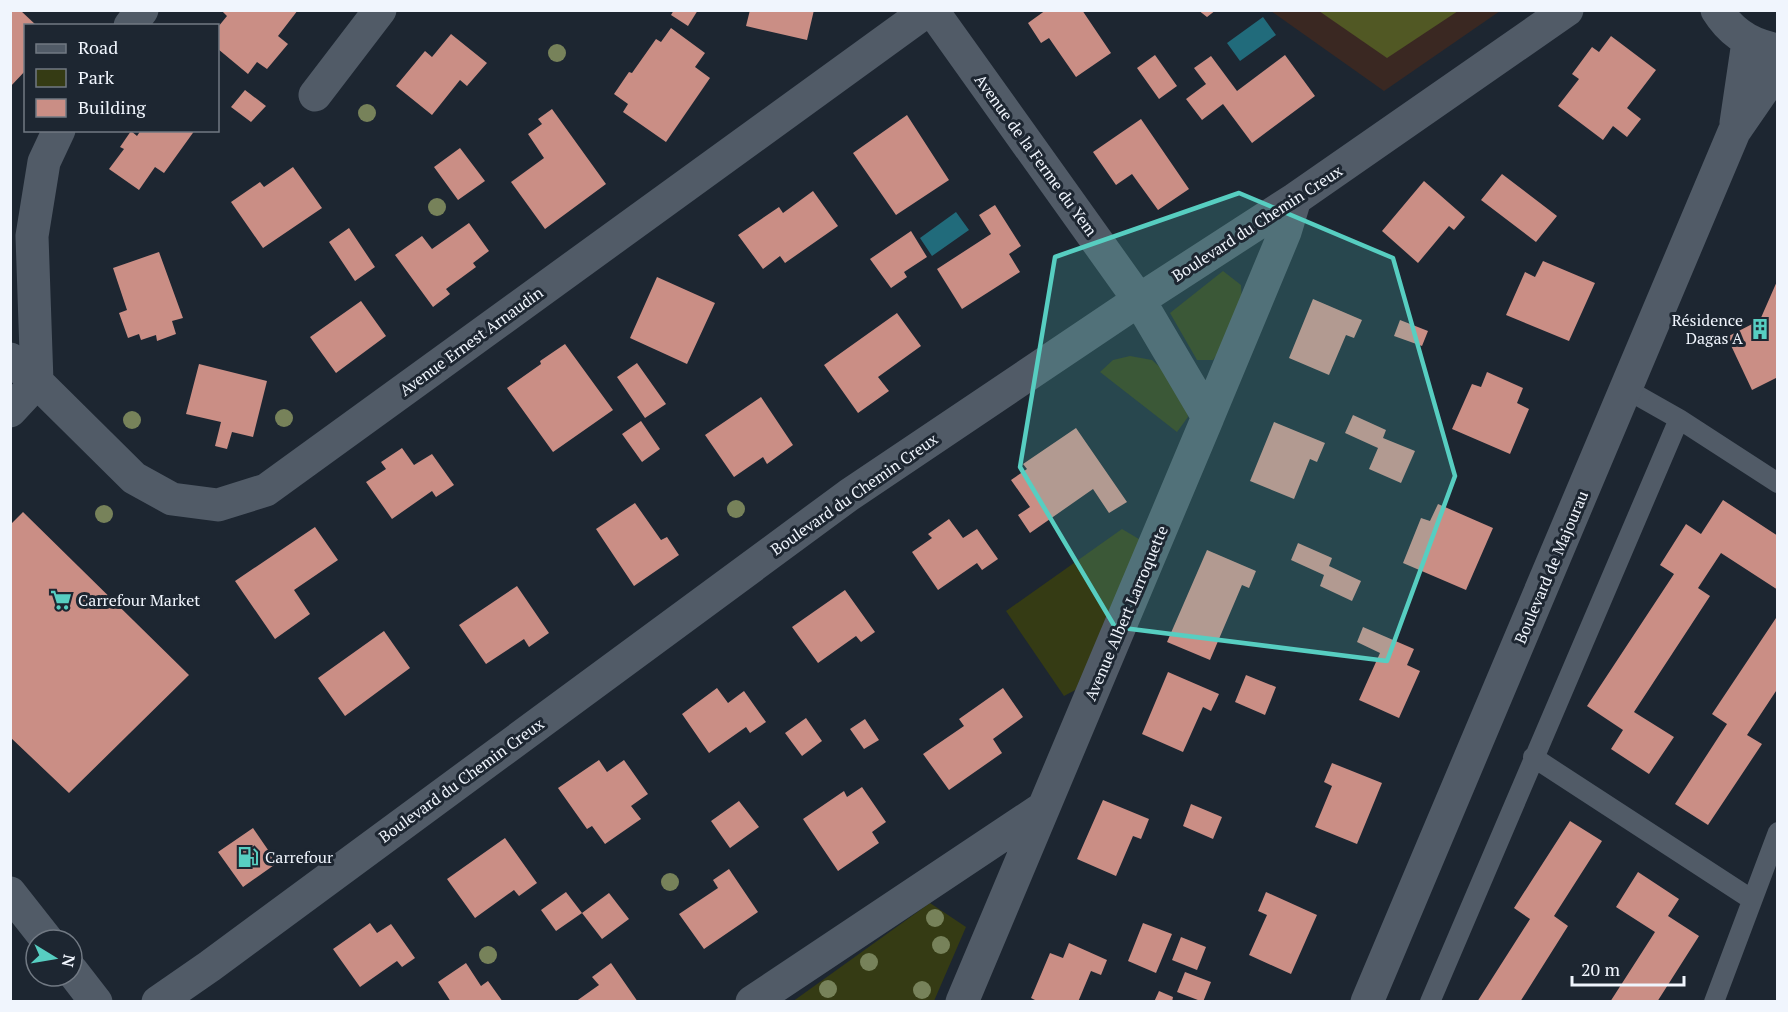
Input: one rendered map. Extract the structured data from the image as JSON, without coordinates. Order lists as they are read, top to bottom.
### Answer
{
  "streets": {
    "street": [
      "Avenue de la Ferme du Yem",
      "Boulevard du Chemin Creux",
      "Avenue Ernest Arnaudin",
      "Boulevard de Majourau",
      "Avenue Albert Larroquette"
    ]
  },
  "crossings": [
    ["Avenue de la Ferme du Yem", "Boulevard du Chemin Creux"],
    ["Avenue de la Ferme du Yem", "Avenue Ernest Arnaudin"],
    ["Boulevard du Chemin Creux", "Avenue Albert Larroquette"]
  ],
  "places": {
    "building": ["Résidence Dagas A"],
    "supermarket": ["Carrefour Market"],
    "fuel station": ["Carrefour"]
  },
  "legend": ["Road", "Park", "Building"],
  "scale_bar": "20 m",
  "north": "right"
}
